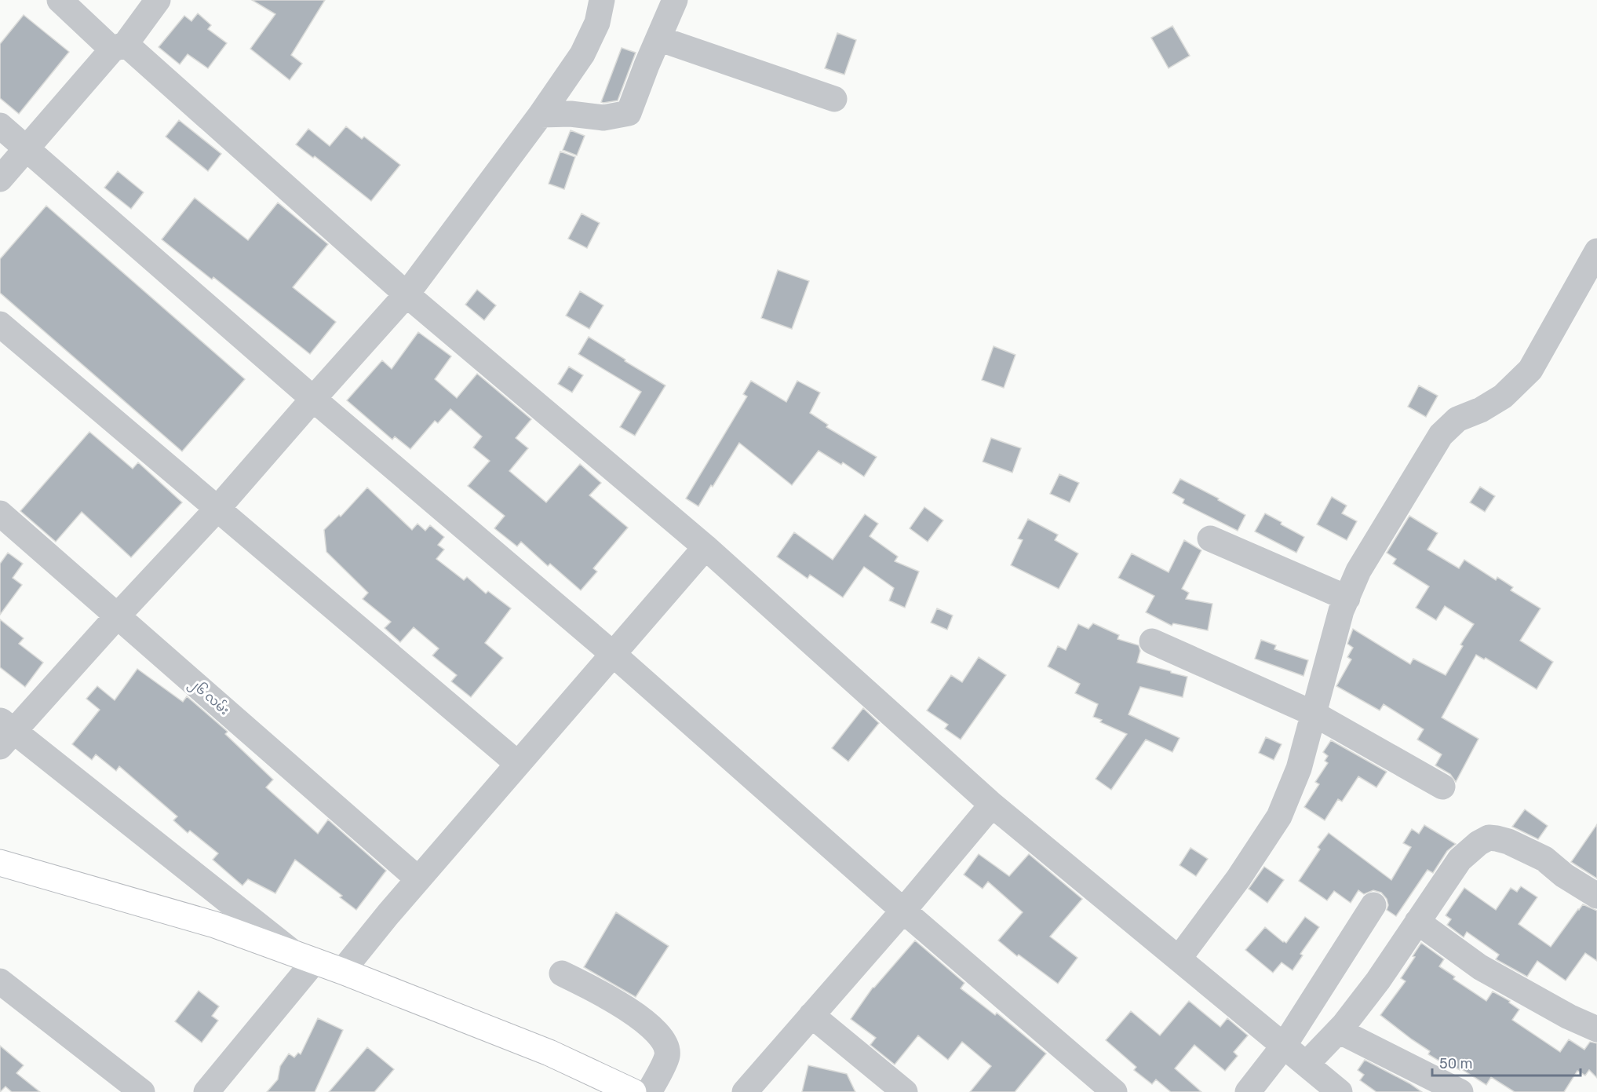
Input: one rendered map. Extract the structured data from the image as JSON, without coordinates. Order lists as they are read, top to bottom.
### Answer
{
  "streets": {
    "street": ["၂၆ လမ်း"]
  },
  "scale_bar": "50 m"
}
